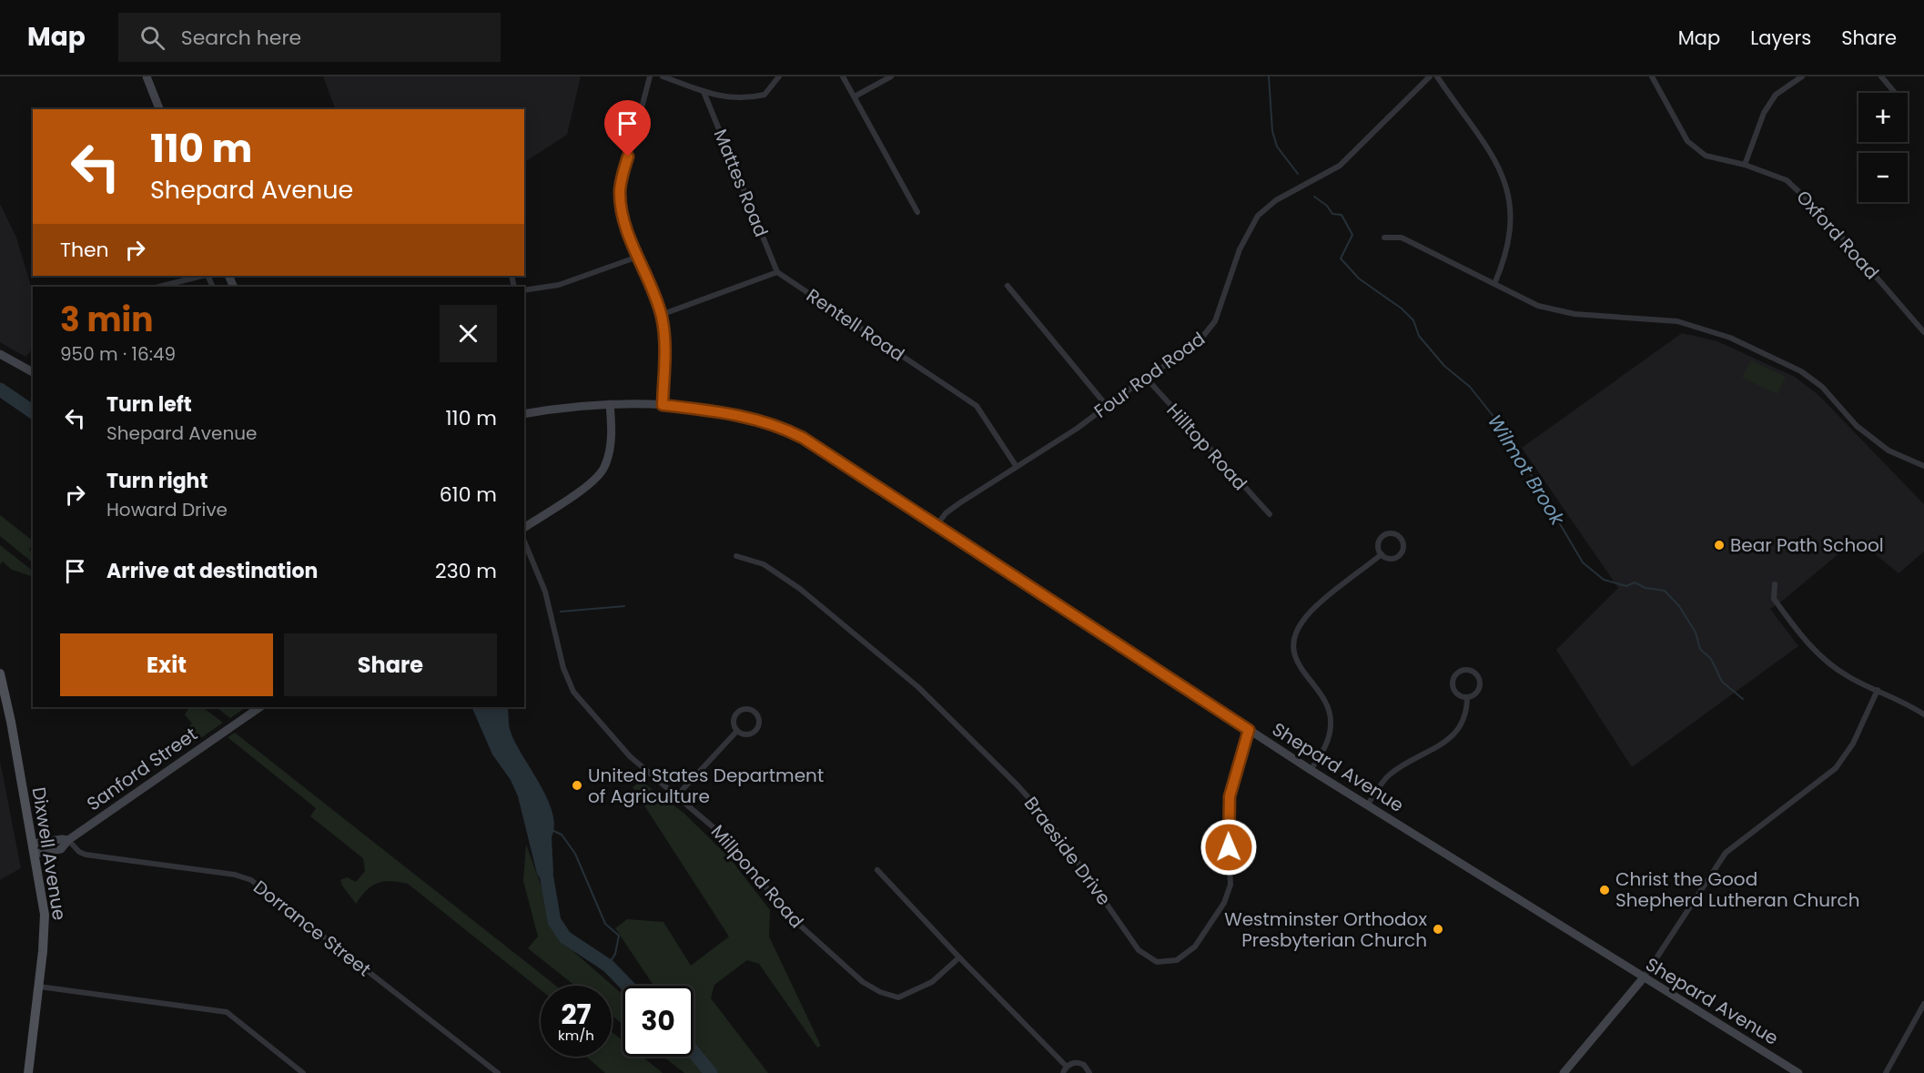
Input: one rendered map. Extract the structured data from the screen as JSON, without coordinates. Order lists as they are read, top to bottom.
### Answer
{
  "streets": {
    "main road": ["Shepard Avenue", "Sanford Street", "Dixwell Avenue"],
    "street": [
      "Mattes Road",
      "Oxford Road",
      "Rentell Road",
      "Four Rod Road",
      "Hilltop Road",
      "Braeside Drive",
      "Millpond Road",
      "Dorrance Street"
    ]
  },
  "crossings": [
    ["Mattes Road", "Rentell Road"],
    ["Rentell Road", "Four Rod Road"],
    ["Four Rod Road", "Hilltop Road"],
    ["Four Rod Road", "Shepard Avenue"],
    ["Shepard Avenue", "Braeside Drive"],
    ["Sanford Street", "Dixwell Avenue"],
    ["Sanford Street", "Dorrance Street"]
  ],
  "water": ["Wilmot Brook"],
  "places": [
    "Bear Path School",
    "United States Department of Agriculture",
    "Christ the Good Shepherd Lutheran Church",
    "Westminster Orthodox Presbyterian Church"
  ],
  "page": {
    "header": "Map",
    "search": "Search here",
    "nav": ["Map", "Layers", "Share"],
    "map_buttons": ["+", "−"],
    "turn": ["110 m", "Shepard Avenue"],
    "then": "Then",
    "heading": ["3 min", "950 m · 16:49"],
    "list": [
      {
        "name": "Turn left",
        "note": "Shepard Avenue",
        "value": "110 m"
      },
      {
        "name": "Turn right",
        "note": "Howard Drive",
        "value": "610 m"
      },
      {
        "name": "Arrive at destination",
        "value": "230 m"
      }
    ],
    "buttons": ["Exit", "Share"],
    "speed": "27 km/h",
    "limit": "30"
  }
}
